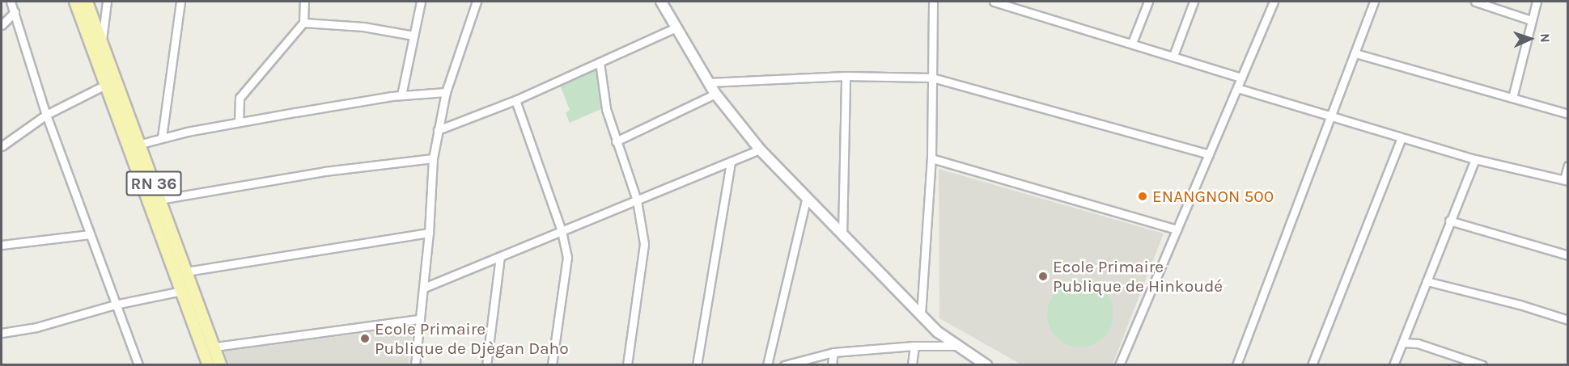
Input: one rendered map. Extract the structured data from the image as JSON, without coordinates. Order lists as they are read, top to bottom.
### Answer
{
  "streets": {
    "main road": ["RN 36"]
  },
  "places": ["ENANGNON 500", "Ecole Primaire Publique de Hinkoudé", "Ecole Primaire Publique de Djègan Daho"],
  "north": "right"
}
